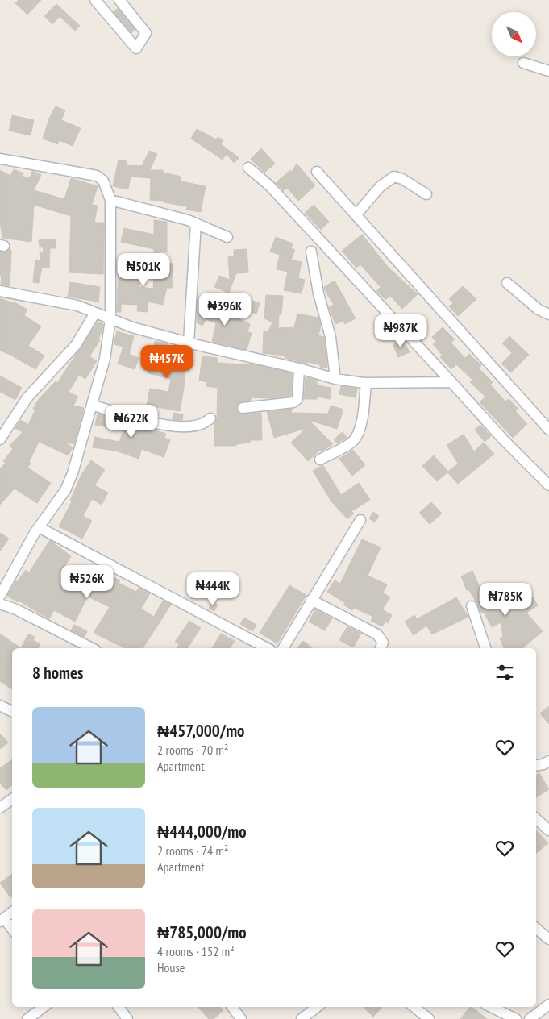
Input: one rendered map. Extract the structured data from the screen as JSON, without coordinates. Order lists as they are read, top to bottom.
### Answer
{
  "north": "bottom right",
  "page": {
    "price": [
      "₦501K",
      "₦396K",
      "₦987K",
      "₦457K",
      "₦622K",
      "₦526K",
      "₦444K",
      "₦785K"
    ],
    "heading": "8 homes",
    "list": [
      {
        "name": "₦457,000/mo",
        "note": "2 rooms · 70 m² · Apartment"
      },
      {
        "name": "₦444,000/mo",
        "note": "2 rooms · 74 m² · Apartment"
      },
      {
        "name": "₦785,000/mo",
        "note": "4 rooms · 152 m² · House"
      }
    ]
  }
}
